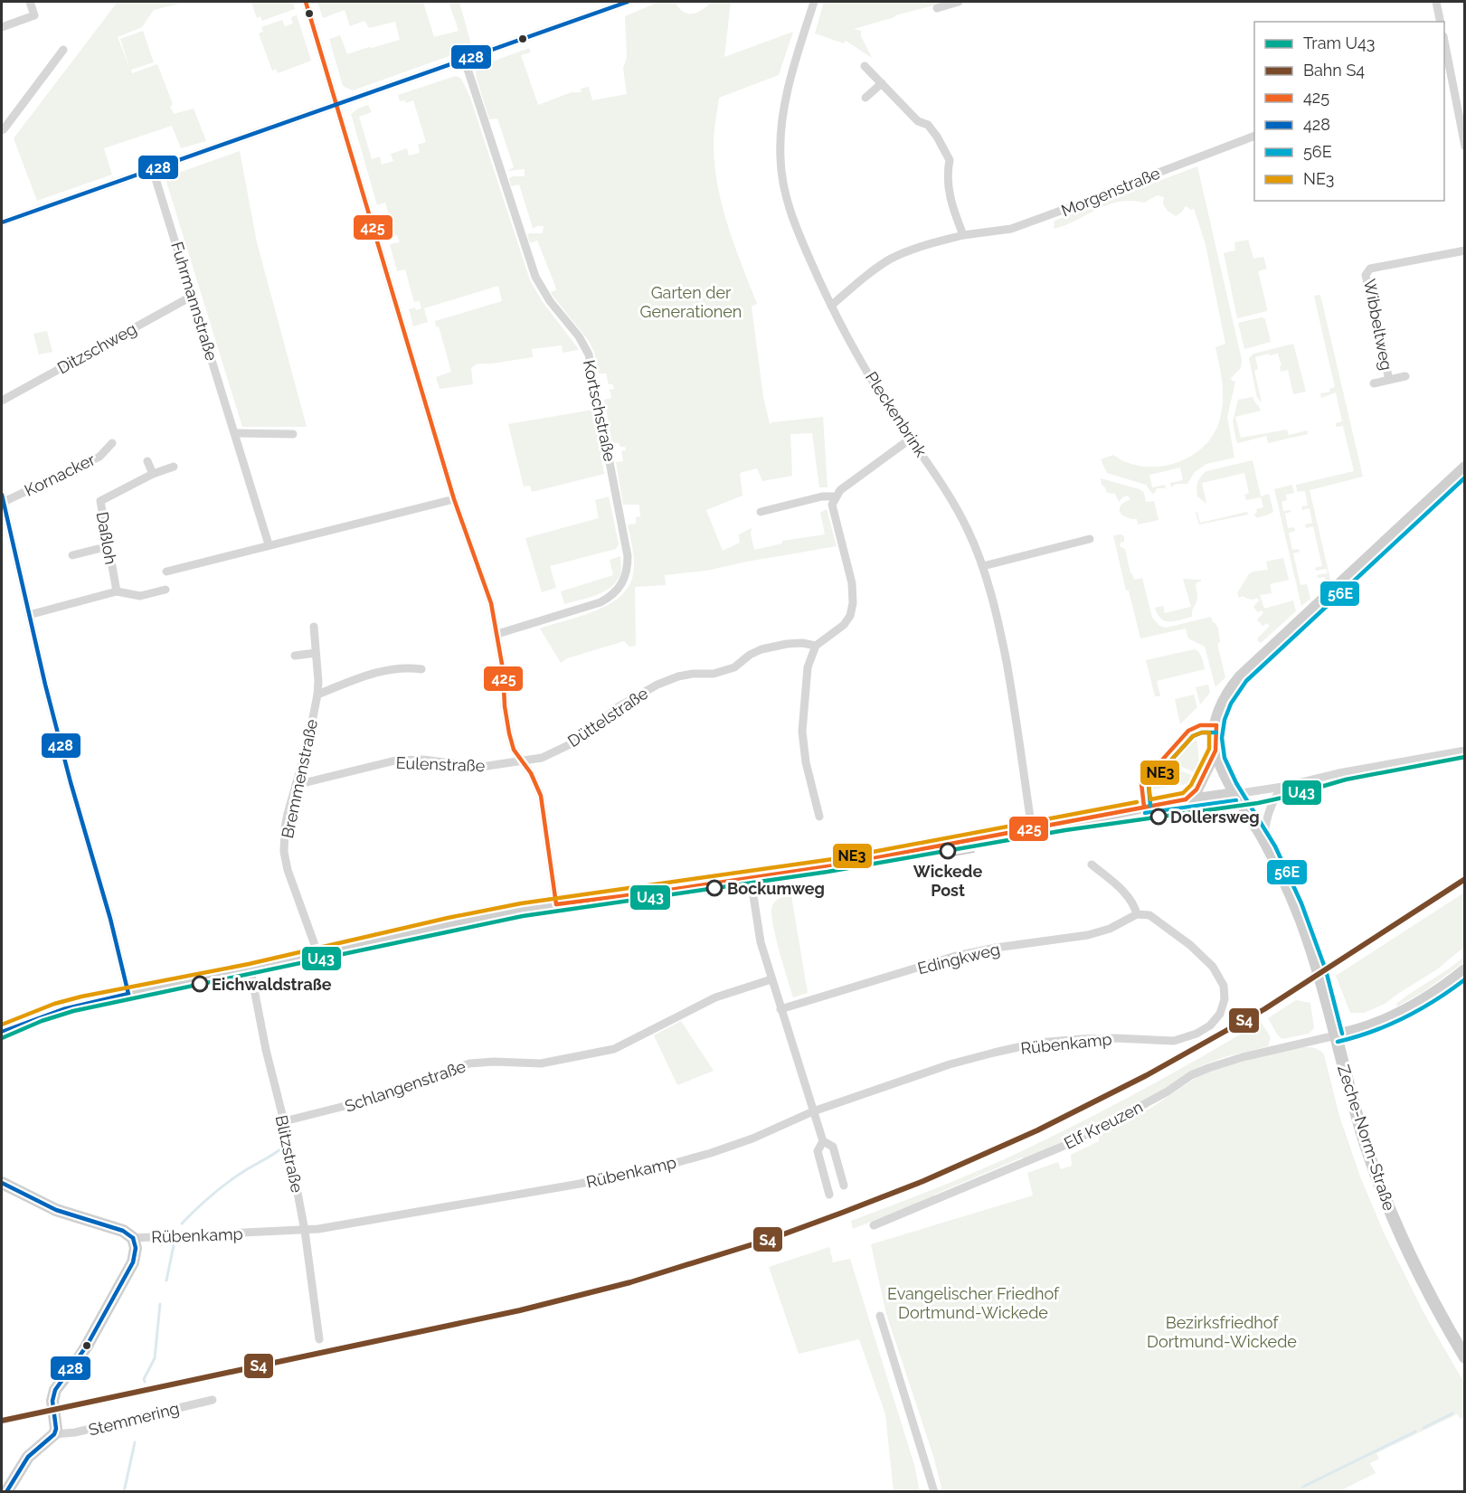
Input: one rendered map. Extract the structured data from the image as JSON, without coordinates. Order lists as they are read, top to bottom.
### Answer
{
  "streets": {
    "main road": ["Rübenkamp", "Zeche-Norm-Straße"],
    "street": [
      "Morgenstraße",
      "Fuhrmannstraße",
      "Wibbeltweg",
      "Ditzschweg",
      "Kortschstraße",
      "Pleckenbrink",
      "Kornacker",
      "Daßloh",
      "Düttelstraße",
      "Eulenstraße",
      "Bremmenstraße",
      "Edingkweg",
      "Schlangenstraße",
      "Elf Kreuzen",
      "Blitzstraße",
      "Stemmering"
    ]
  },
  "crossings": [
    ["Morgenstraße", "Pleckenbrink"],
    ["Fuhrmannstraße", "Ditzschweg"],
    ["Düttelstraße", "Eulenstraße"],
    ["Eulenstraße", "Bremmenstraße"],
    ["Edingkweg", "Rübenkamp"],
    ["Rübenkamp", "Blitzstraße"],
    ["Schlangenstraße", "Blitzstraße"],
    ["Elf Kreuzen", "Zeche-Norm-Straße"]
  ],
  "parks": ["Garten der Generationen", "Evangelischer Friedhof Dortmund-Wickede", "Bezirksfriedhof Dortmund-Wickede"],
  "places": [
    "Dollersweg",
    "Wickede Post",
    "Bockumweg",
    "Eichwaldstraße"
  ],
  "lines": [
    "transit line 425",
    "transit line 428",
    "transit line 56E",
    "transit line NE3",
    "tram line U43",
    "rail line S4"
  ],
  "legend": [
    "Tram U43",
    "Bahn S4",
    "425",
    "428",
    "56E",
    "NE3"
  ]
}
